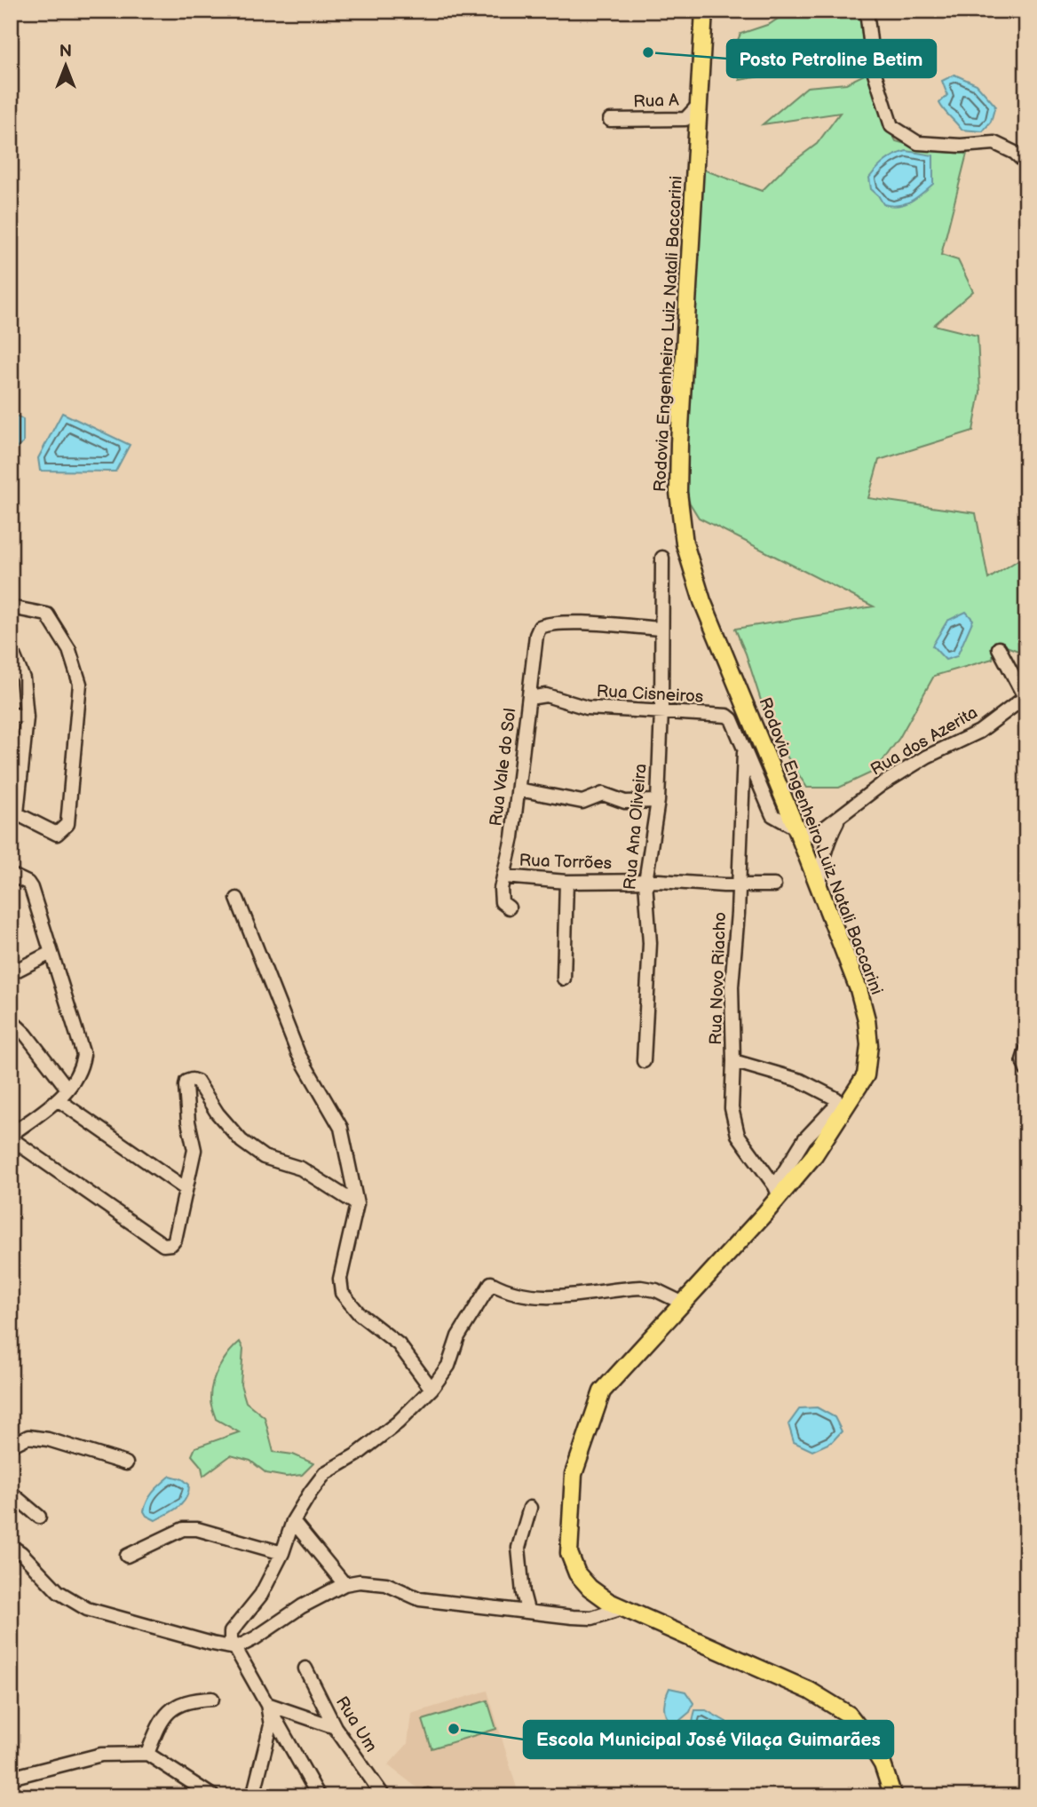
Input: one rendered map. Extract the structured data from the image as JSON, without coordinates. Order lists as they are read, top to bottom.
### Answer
{
  "streets": {
    "main road": ["Rodovia Engenheiro Luiz Natali Baccarini"],
    "street": [
      "Rua A",
      "Rua Cisneiros",
      "Rua dos Azerita",
      "Rua Vale do Sol",
      "Rua Ana Oliveira",
      "Rua Torrões",
      "Rua Novo Riacho",
      "Rua Um"
    ]
  },
  "crossings": [
    ["Rua A", "Rodovia Engenheiro Luiz Natali Baccarini"],
    ["Rodovia Engenheiro Luiz Natali Baccarini", "Rua dos Azerita"],
    ["Rodovia Engenheiro Luiz Natali Baccarini", "Rua Novo Riacho"],
    ["Rua Cisneiros", "Rua Vale do Sol"],
    ["Rua Cisneiros", "Rua Ana Oliveira"],
    ["Rua Cisneiros", "Rua Novo Riacho"],
    ["Rua Vale do Sol", "Rua Ana Oliveira"],
    ["Rua Vale do Sol", "Rua Torrões"],
    ["Rua Ana Oliveira", "Rua Torrões"],
    ["Rua Torrões", "Rua Novo Riacho"]
  ],
  "places": ["Posto Petroline Betim", "Escola Municipal José Vilaça Guimarães"],
  "north": "top"
}
